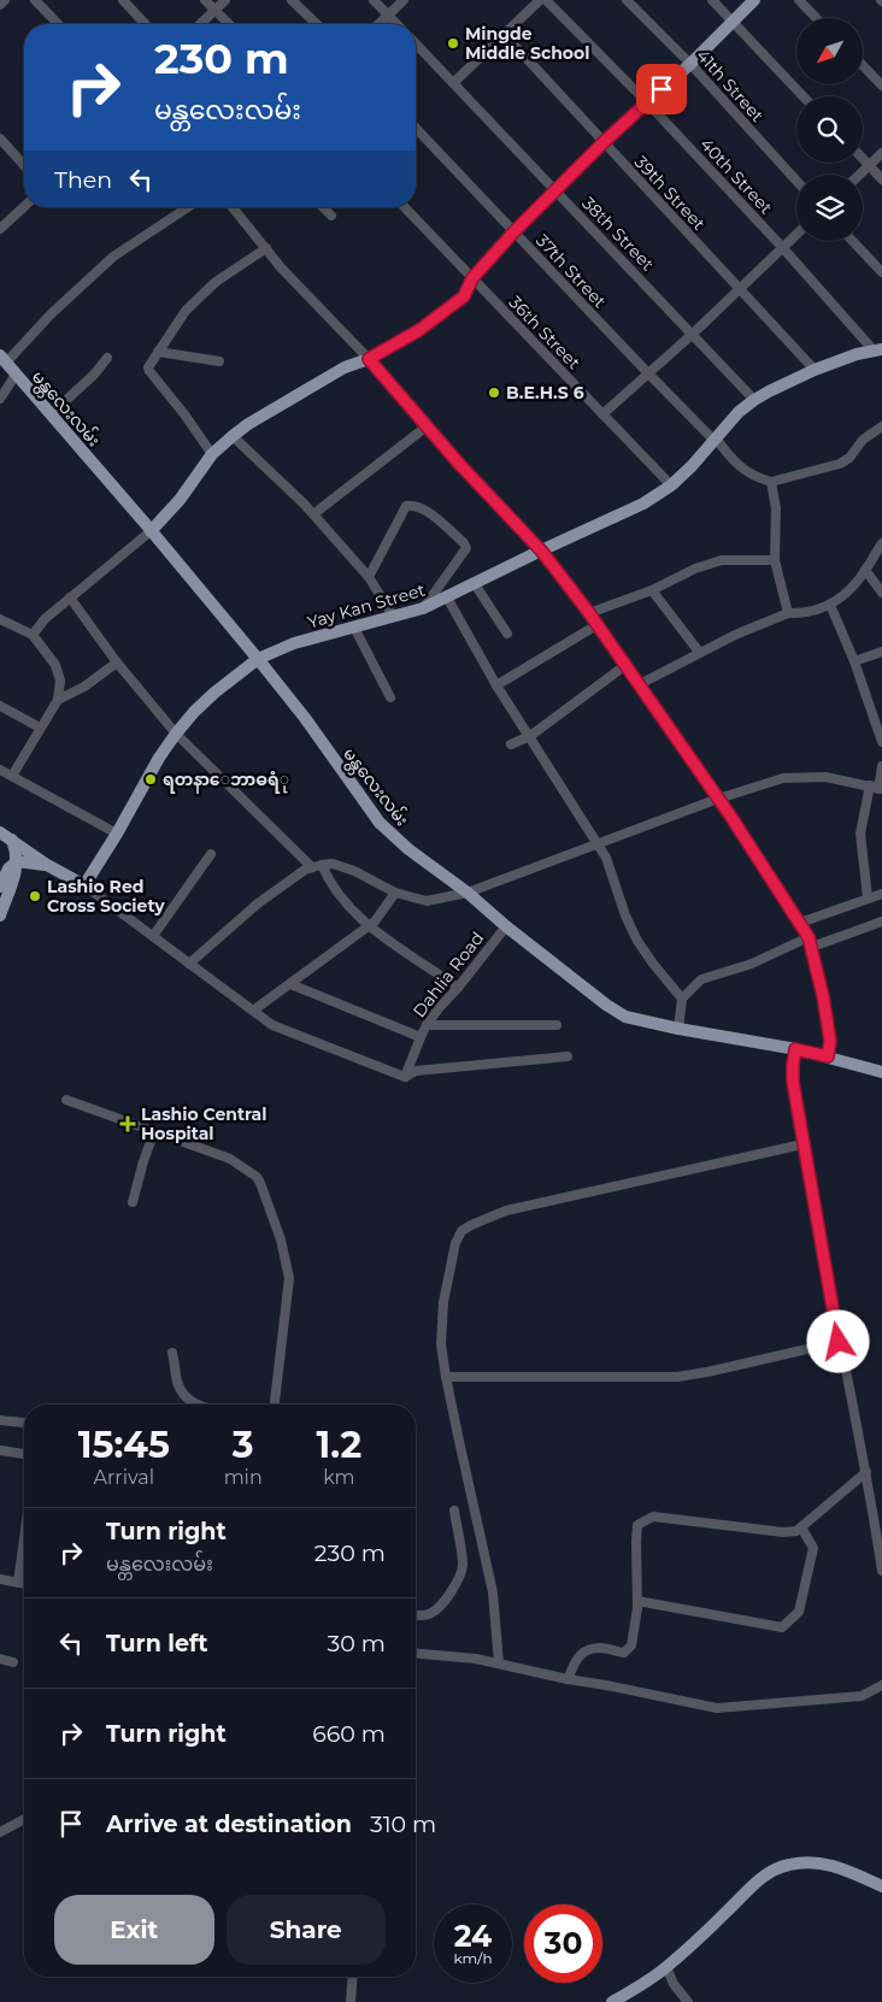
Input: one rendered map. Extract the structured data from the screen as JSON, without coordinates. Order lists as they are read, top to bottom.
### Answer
{
  "streets": {
    "main road": ["မန္တလေးလမ်း", "Yay Kan Street"],
    "street": [
      "41th Street",
      "40th Street",
      "39th Street",
      "38th Street",
      "37th Street",
      "36th Street",
      "Dahlia Road"
    ]
  },
  "crossings": [
    ["40th Street", "Yay Kan Street"],
    ["39th Street", "Yay Kan Street"],
    ["38th Street", "Yay Kan Street"],
    ["37th Street", "Yay Kan Street"],
    ["36th Street", "Yay Kan Street"],
    ["မန္တလေးလမ်း", "Yay Kan Street"],
    ["မန္တလေးလမ်း", "Dahlia Road"]
  ],
  "places": {
    "other": [
      "Mingde Middle School",
      "B.E.H.S 6",
      "ရတနာေဘာဓရံု",
      "Lashio Red Cross Society"
    ],
    "health": ["Lashio Central Hospital"]
  },
  "north": "bottom left",
  "page": {
    "turn": ["230 m", "မန္တလေးလမ်း"],
    "then": "Then",
    "eta": [
      "15:45",
      "Arrival",
      "3",
      "min",
      "1.2",
      "km"
    ],
    "list": [
      {
        "name": "Turn right",
        "note": "မန္တလေးလမ်း",
        "value": "230 m"
      },
      {
        "name": "Turn left",
        "value": "30 m"
      },
      {
        "name": "Turn right",
        "value": "660 m"
      },
      {
        "name": "Arrive at destination",
        "value": "310 m"
      }
    ],
    "buttons": ["Exit", "Share"],
    "speed": "24 km/h",
    "limit": "30"
  }
}
